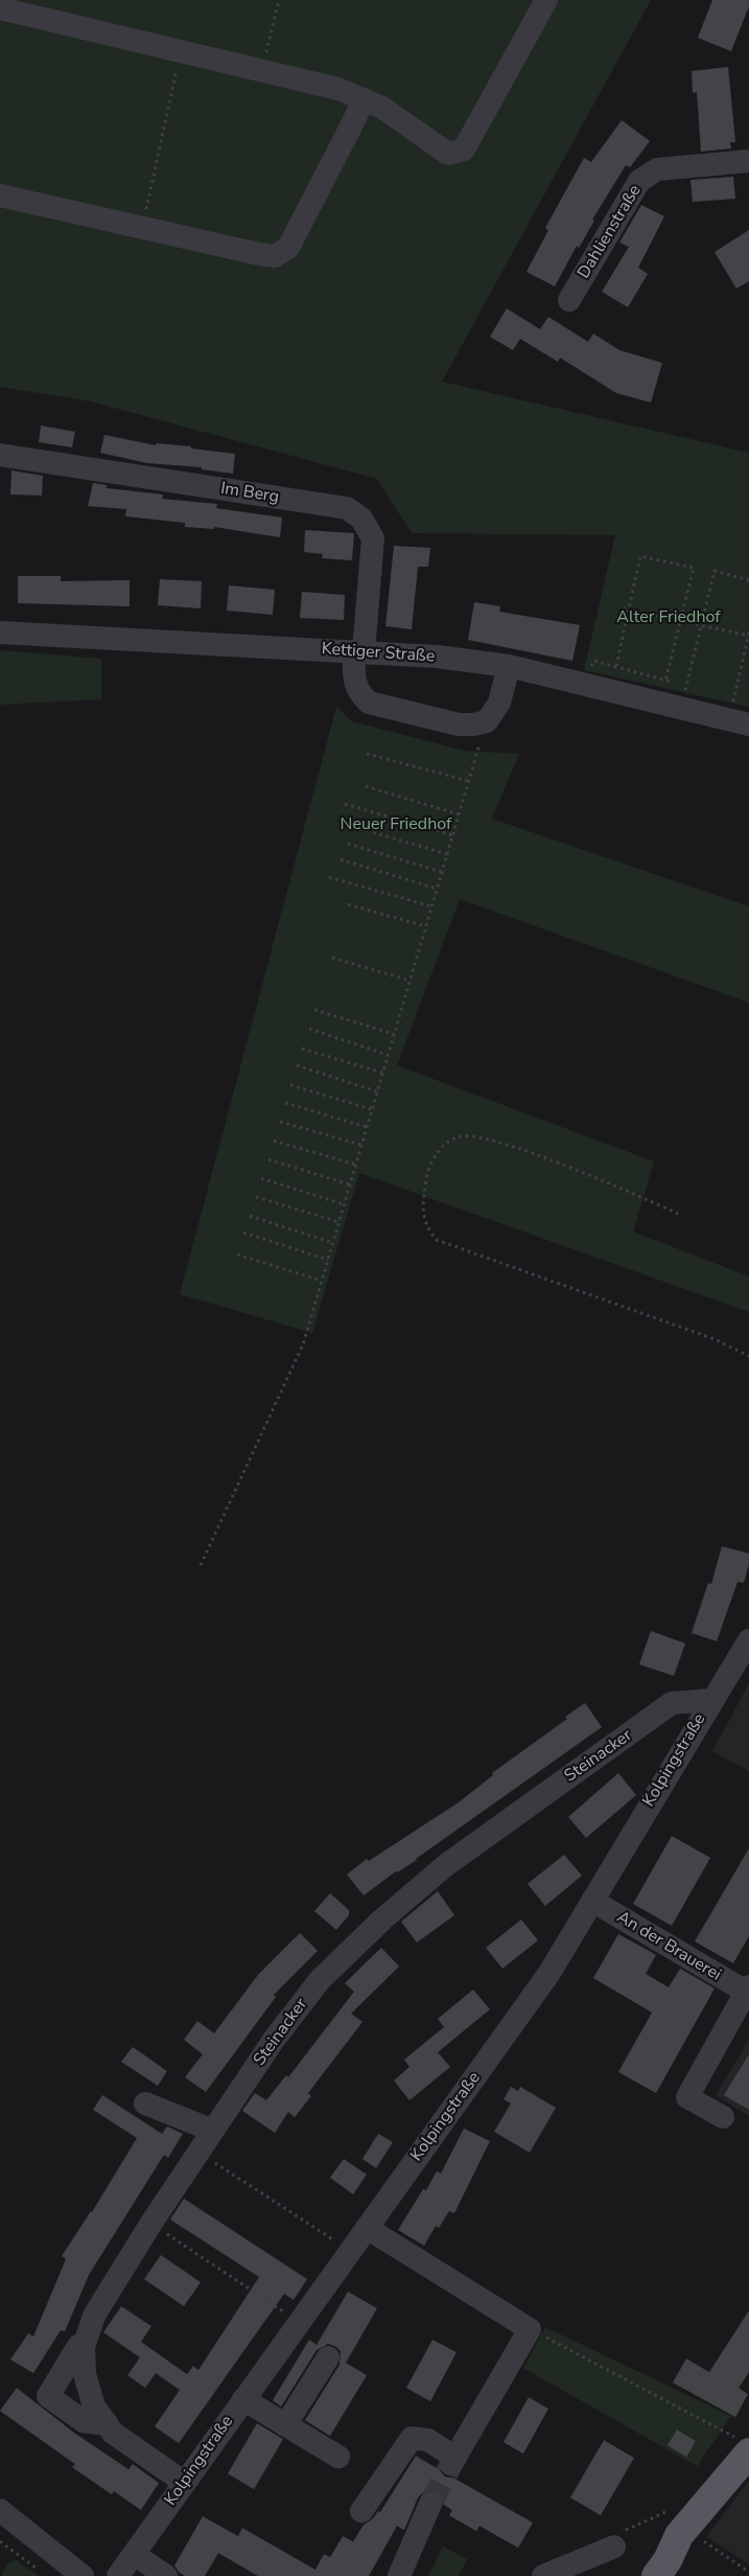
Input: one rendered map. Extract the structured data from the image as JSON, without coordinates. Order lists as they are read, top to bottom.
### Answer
{
  "streets": {
    "street": [
      "Dahlienstraße",
      "Im Berg",
      "Kettiger Straße",
      "Steinacker",
      "Kolpingstraße",
      "An der Brauerei"
    ]
  },
  "crossings": [
    ["Im Berg", "Kettiger Straße"],
    ["Steinacker", "Kolpingstraße"],
    ["Kolpingstraße", "An der Brauerei"]
  ],
  "parks": ["Alter Friedhof", "Neuer Friedhof"]
}
